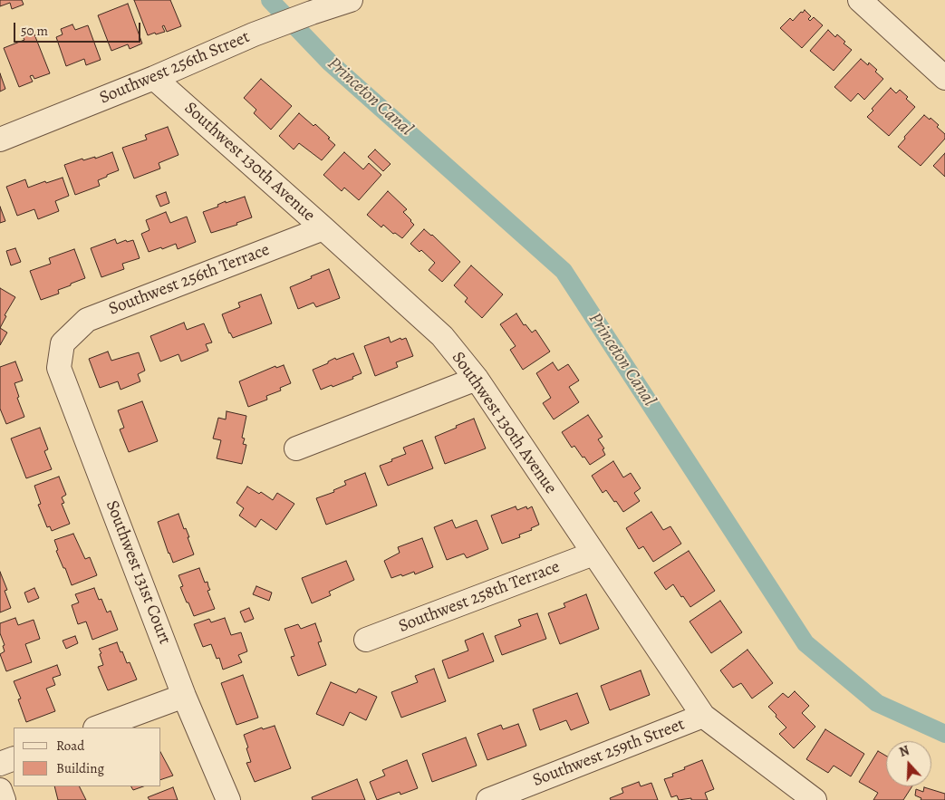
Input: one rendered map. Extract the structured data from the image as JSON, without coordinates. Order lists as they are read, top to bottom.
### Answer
{
  "streets": {
    "street": [
      "Southwest 256th Street",
      "Southwest 130th Avenue",
      "Southwest 256th Terrace",
      "Southwest 131st Court",
      "Southwest 258th Terrace",
      "Southwest 259th Street"
    ]
  },
  "crossings": [
    ["Southwest 256th Street", "Southwest 130th Avenue"],
    ["Southwest 130th Avenue", "Southwest 256th Terrace"],
    ["Southwest 130th Avenue", "Southwest 258th Terrace"],
    ["Southwest 130th Avenue", "Southwest 259th Street"],
    ["Southwest 256th Terrace", "Southwest 131st Court"]
  ],
  "water": ["Princeton Canal"],
  "legend": ["Road", "Building"],
  "scale_bar": "50 m",
  "north": "top"
}
